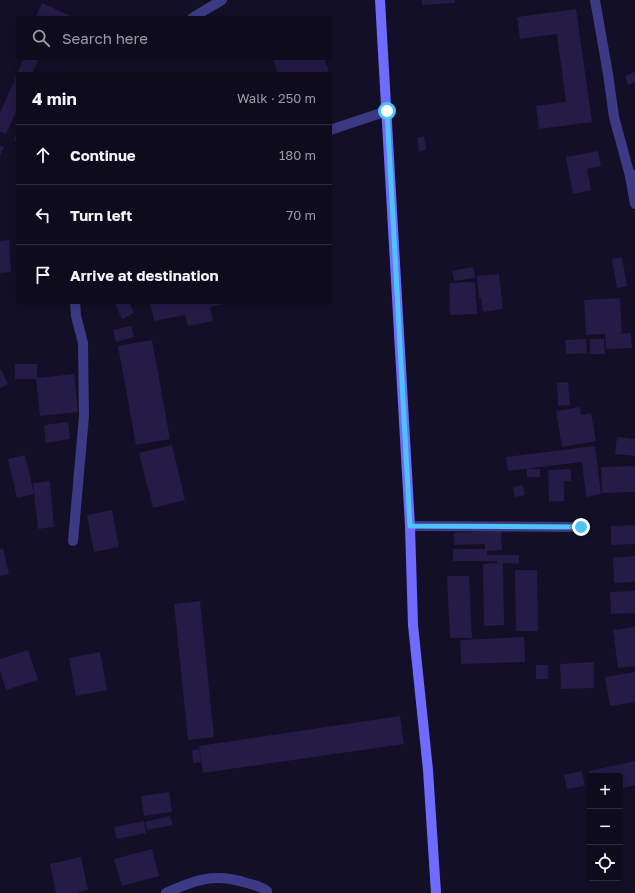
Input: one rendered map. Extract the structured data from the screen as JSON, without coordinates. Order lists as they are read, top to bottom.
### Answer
{
  "page": {
    "search": "Search here",
    "heading": ["4 min", "Walk · 250 m"],
    "list": [
      ["Continue", "180 m"],
      ["Turn left", "70 m"],
      "Arrive at destination"
    ],
    "map_buttons": ["+", "−"]
  }
}
